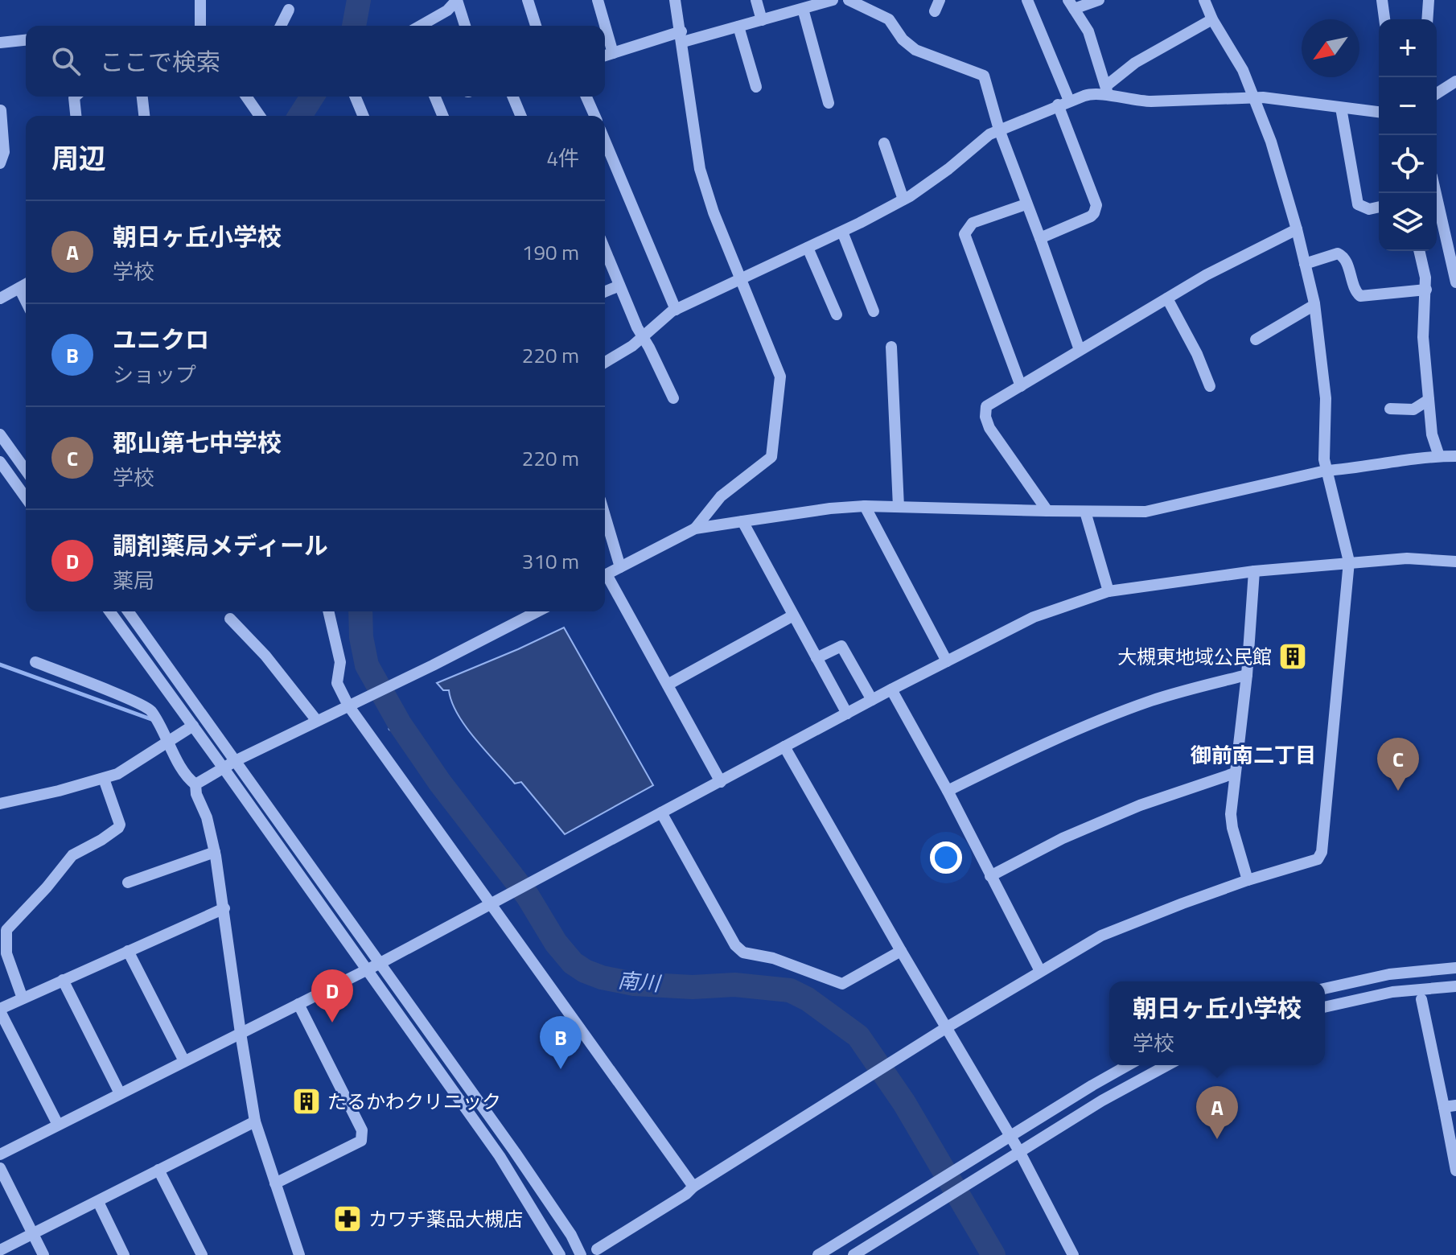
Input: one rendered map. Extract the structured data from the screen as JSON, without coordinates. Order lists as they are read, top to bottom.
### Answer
{
  "districts": ["御前南二丁目"],
  "water": ["南川"],
  "places": {
    "building": ["大槻東地域公民館", "たるかわクリニック"],
    "pharmacy": ["カワチ薬品大槻店"]
  },
  "north": "bottom left",
  "page": {
    "map_buttons": ["+", "−"],
    "search": "ここで検索",
    "heading": ["周辺", "4件"],
    "list": [
      {
        "mark": "A",
        "name": "朝日ヶ丘小学校",
        "note": "学校",
        "value": "190 m"
      },
      {
        "mark": "B",
        "name": "ユニクロ",
        "note": "ショップ",
        "value": "220 m"
      },
      {
        "mark": "C",
        "name": "郡山第七中学校",
        "note": "学校",
        "value": "220 m"
      },
      {
        "mark": "D",
        "name": "調剤薬局メディール",
        "note": "薬局",
        "value": "310 m"
      }
    ],
    "pins": [
      "C",
      "D",
      "B",
      "A"
    ],
    "popup": ["朝日ヶ丘小学校", "学校"]
  }
}
